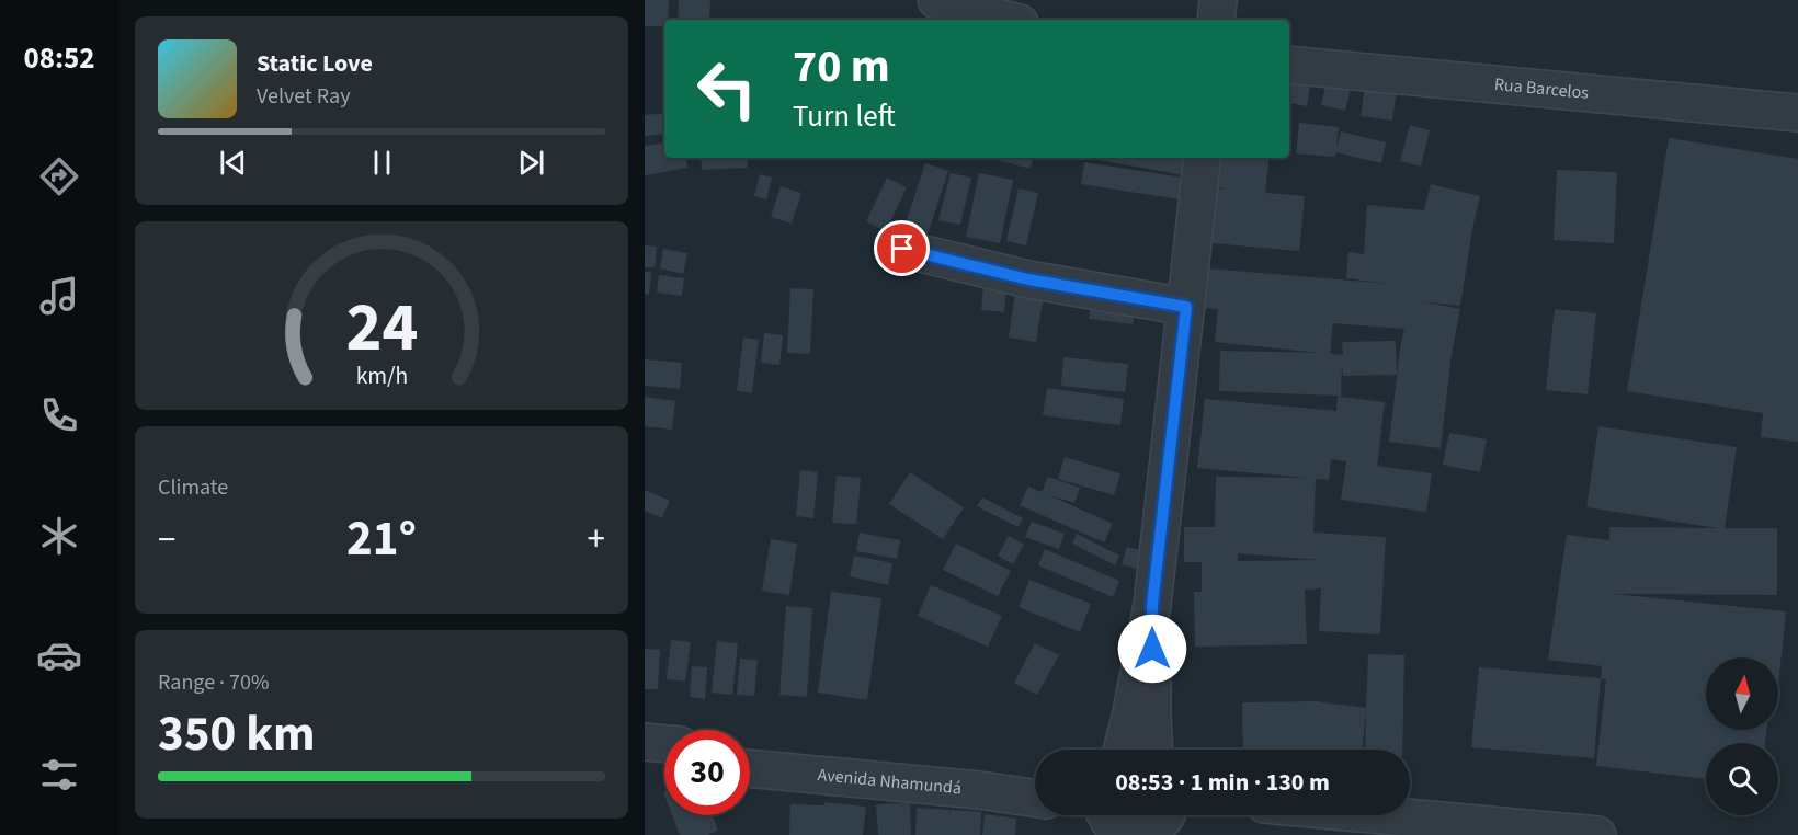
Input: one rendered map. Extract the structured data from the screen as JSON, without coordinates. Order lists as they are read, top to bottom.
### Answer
{
  "streets": {
    "street": ["Rua Barcelos", "Avenida Nhamundá"]
  },
  "north": "top",
  "page": {
    "tabs": "08:52",
    "turn": ["70 m", "Turn left"],
    "song": ["Static Love", "Velvet Ray"],
    "tile": [
      "Climate",
      ["Range · 70%", "350 km"]
    ],
    "heat": ["−", "21°", "+"],
    "limit": "30",
    "trip": "08:53 · 1 min · 130 m",
    "gauge": ["24", "km/h"]
  }
}
